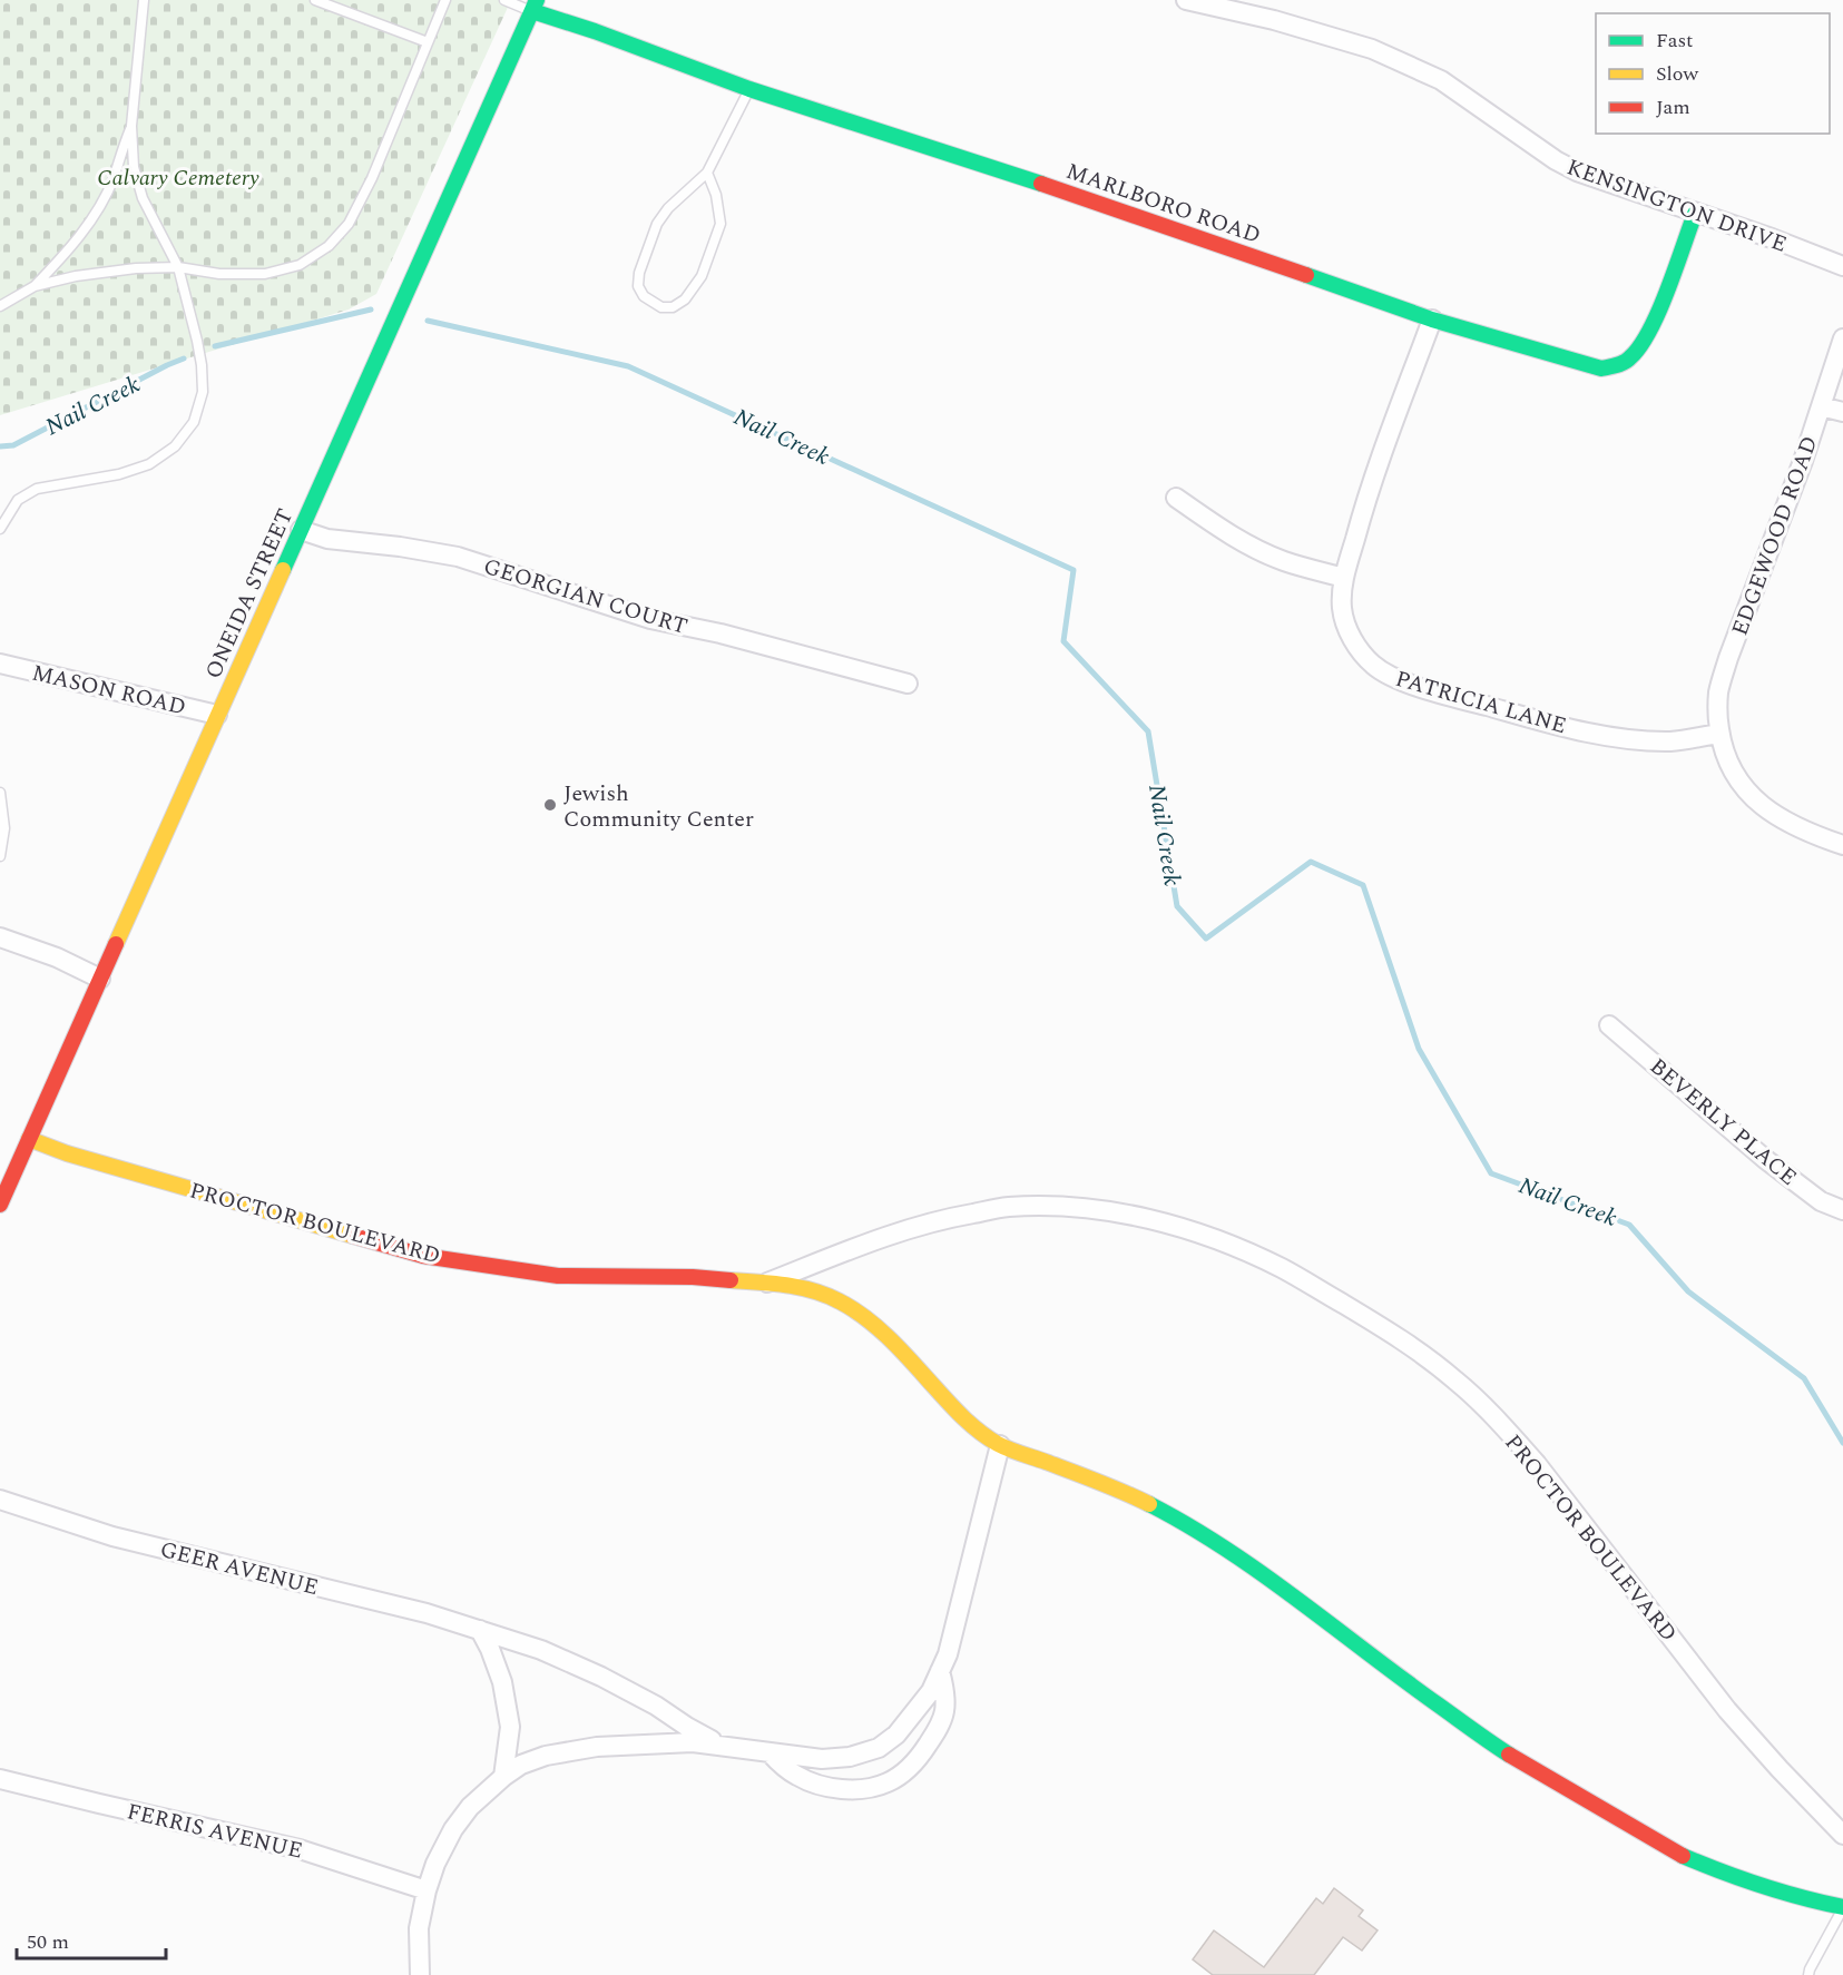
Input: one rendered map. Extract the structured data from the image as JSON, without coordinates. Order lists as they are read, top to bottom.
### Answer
{
  "streets": {
    "street": [
      "MARLBORO ROAD",
      "KENSINGTON DRIVE",
      "EDGEWOOD ROAD",
      "ONEIDA STREET",
      "GEORGIAN COURT",
      "MASON ROAD",
      "PATRICIA LANE",
      "BEVERLY PLACE",
      "PROCTOR BOULEVARD",
      "GEER AVENUE",
      "FERRIS AVENUE"
    ]
  },
  "crossings": [
    ["MARLBORO ROAD", "KENSINGTON DRIVE"],
    ["MARLBORO ROAD", "ONEIDA STREET"],
    ["MARLBORO ROAD", "PATRICIA LANE"],
    ["EDGEWOOD ROAD", "PATRICIA LANE"],
    ["ONEIDA STREET", "GEORGIAN COURT"],
    ["ONEIDA STREET", "MASON ROAD"],
    ["ONEIDA STREET", "PROCTOR BOULEVARD"]
  ],
  "water": ["Nail Creek"],
  "parks": ["Calvary Cemetery"],
  "places": ["Jewish Community Center"],
  "legend": ["Fast", "Slow", "Jam"],
  "scale_bar": "50 m"
}
